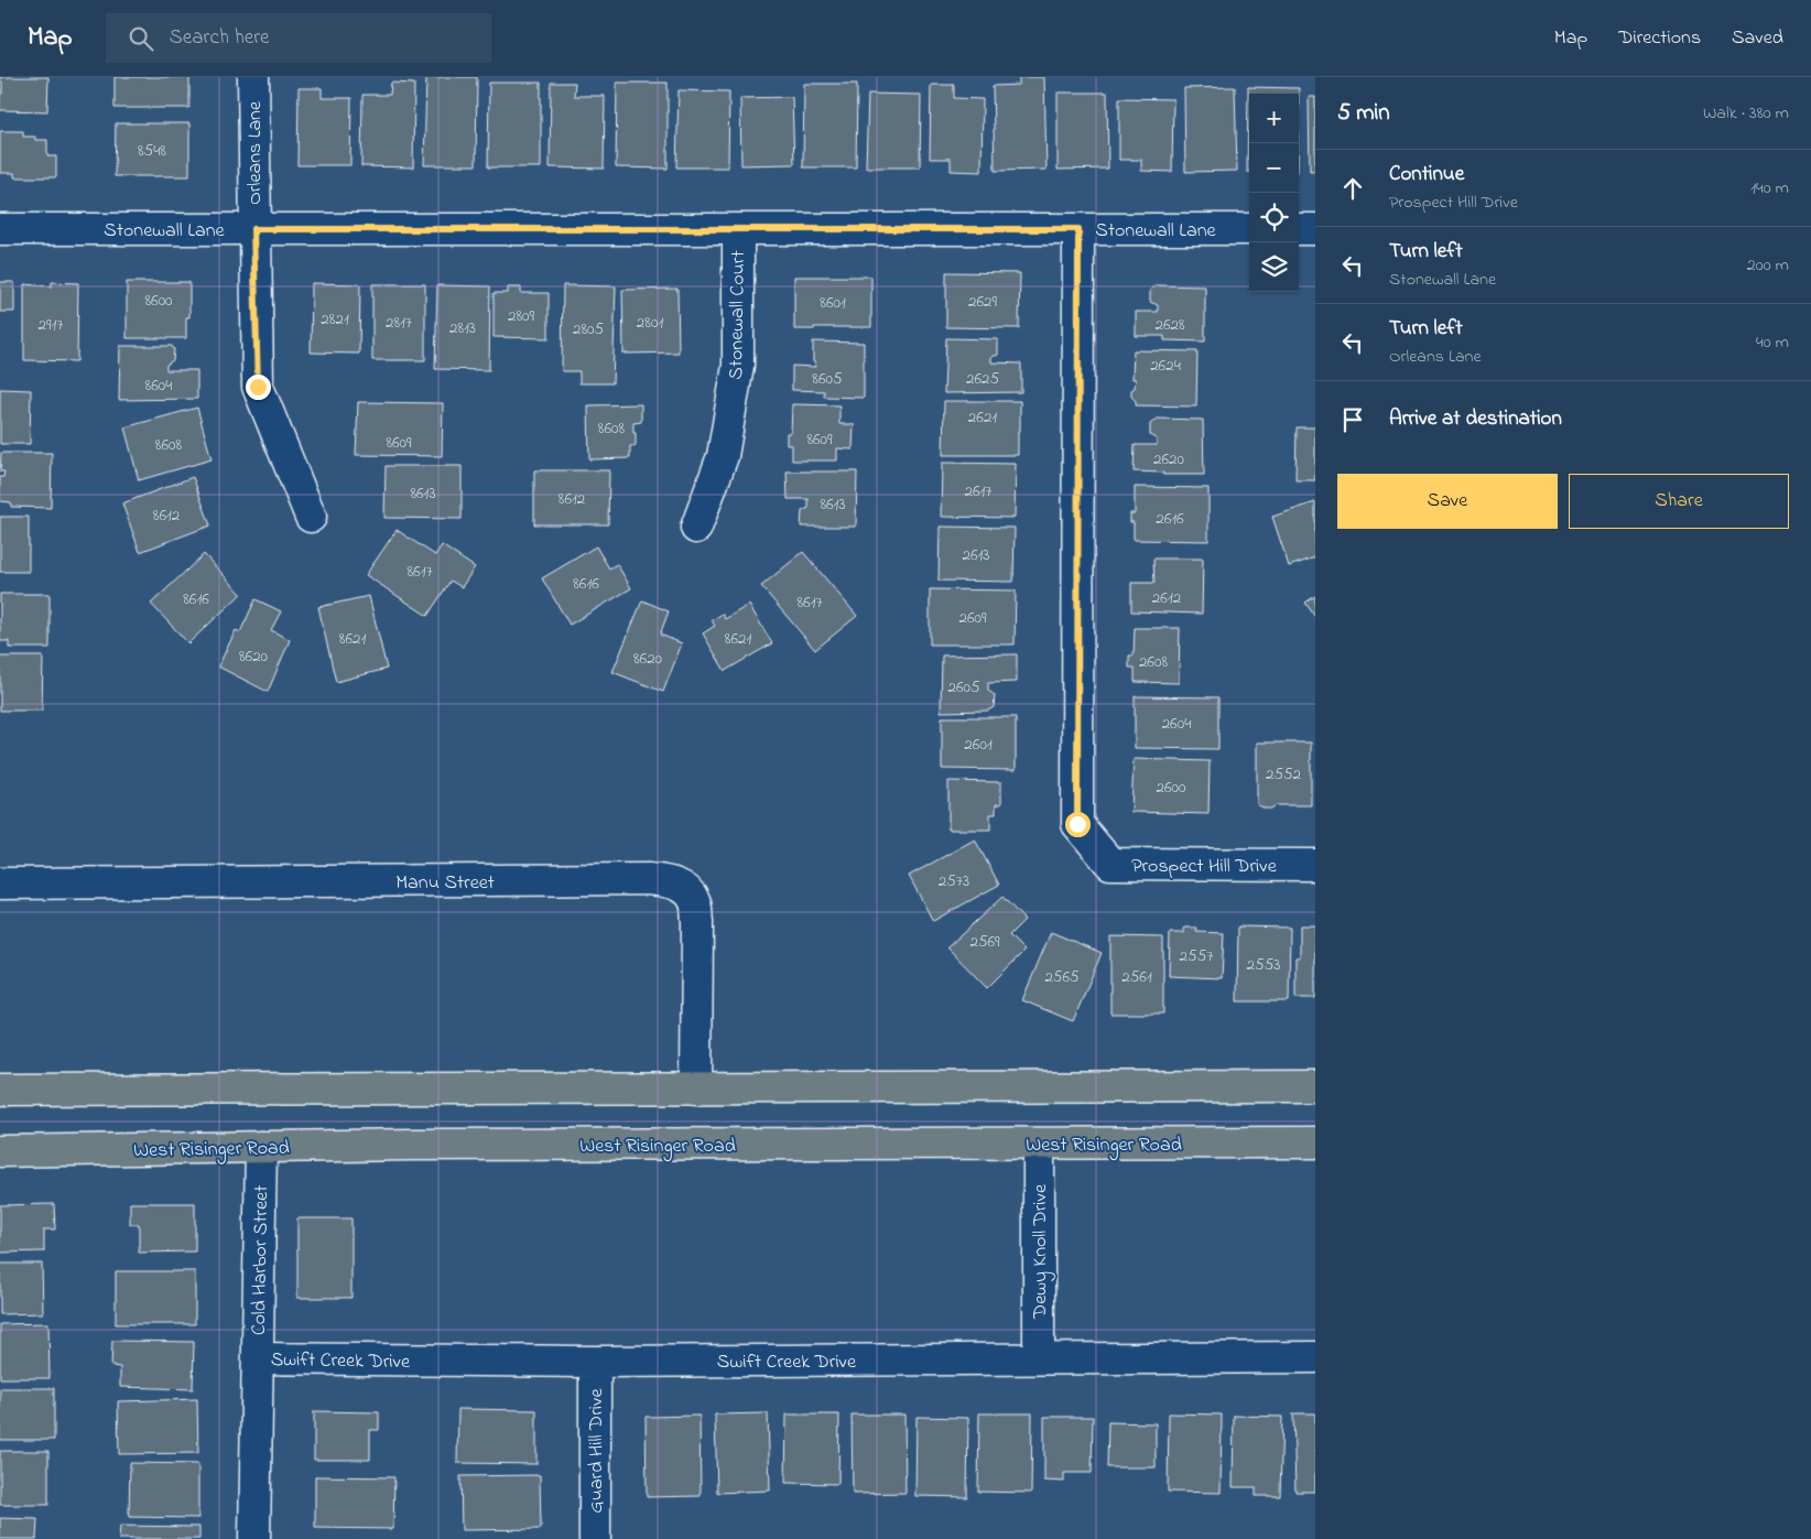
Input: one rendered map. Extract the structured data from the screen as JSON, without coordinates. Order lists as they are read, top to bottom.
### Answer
{
  "streets": {
    "main road": ["West Risinger Road"],
    "street": [
      "Orleans Lane",
      "Stonewall Lane",
      "Stonewall Court",
      "Prospect Hill Drive",
      "Manu Street",
      "Dewy Knoll Drive",
      "Cold Harbor Street",
      "Swift Creek Drive",
      "Guard Hill Drive"
    ]
  },
  "crossings": [
    ["Orleans Lane", "Stonewall Lane"],
    ["Stonewall Lane", "Stonewall Court"],
    ["Stonewall Lane", "Prospect Hill Drive"],
    ["West Risinger Road", "Dewy Knoll Drive"],
    ["West Risinger Road", "Cold Harbor Street"],
    ["Dewy Knoll Drive", "Swift Creek Drive"],
    ["Cold Harbor Street", "Swift Creek Drive"],
    ["Swift Creek Drive", "Guard Hill Drive"]
  ],
  "house_numbers": [
    "8548",
    "8600",
    "2629",
    "8601",
    "2809",
    "2821",
    "2817",
    "2801",
    "2917",
    "2628",
    "2813",
    "2805",
    "2624",
    "8605",
    "2625",
    "8604",
    "2621",
    "8608",
    "8609",
    "8609",
    "8608",
    "2620",
    "2617",
    "8613",
    "8612",
    "8613",
    "8612",
    "2616",
    "2613",
    "8617",
    "8616",
    "2612",
    "8616",
    "8617",
    "2609",
    "8621",
    "8621",
    "8620",
    "8620",
    "2608",
    "2605",
    "2604",
    "2601",
    "2552",
    "2600",
    "2573",
    "2569",
    "2557",
    "2553",
    "2565",
    "2561"
  ],
  "page": {
    "header": "Map",
    "search": "Search here",
    "nav": ["Map", "Directions", "Saved"],
    "heading": ["5 min", "Walk · 380 m"],
    "map_buttons": ["+", "−"],
    "list": [
      ["Continue", "Prospect Hill Drive", "140 m"],
      ["Turn left", "Stonewall Lane", "200 m"],
      ["Turn left", "Orleans Lane", "40 m"],
      "Arrive at destination"
    ],
    "buttons": ["Save", "Share"]
  }
}
